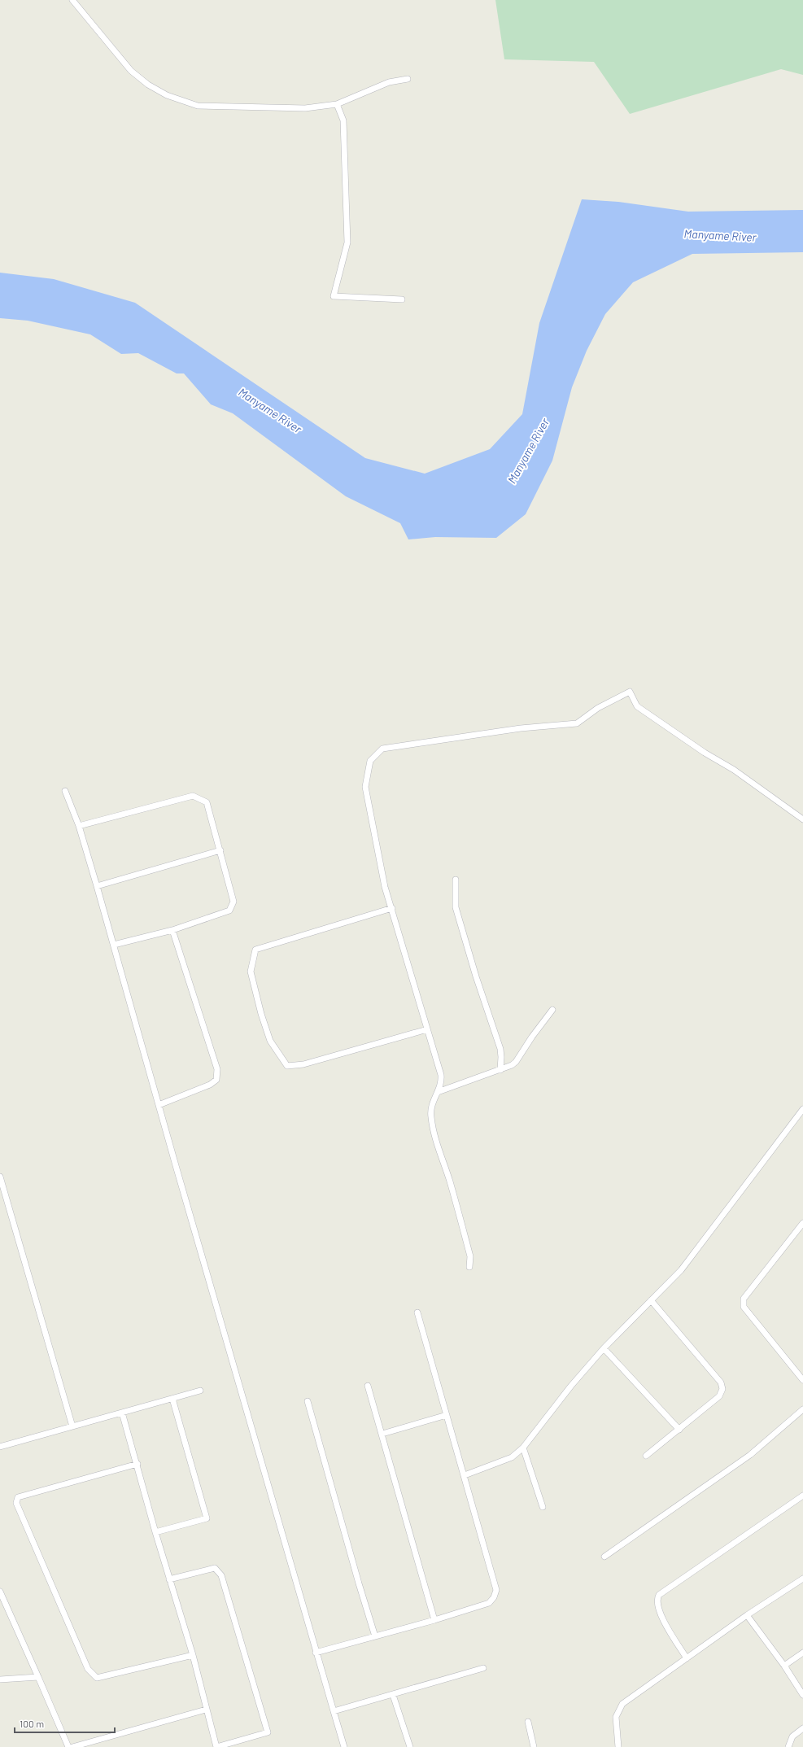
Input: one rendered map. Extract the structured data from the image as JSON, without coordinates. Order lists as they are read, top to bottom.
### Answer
{
  "water": ["Manyame River"],
  "scale_bar": "100 m"
}
